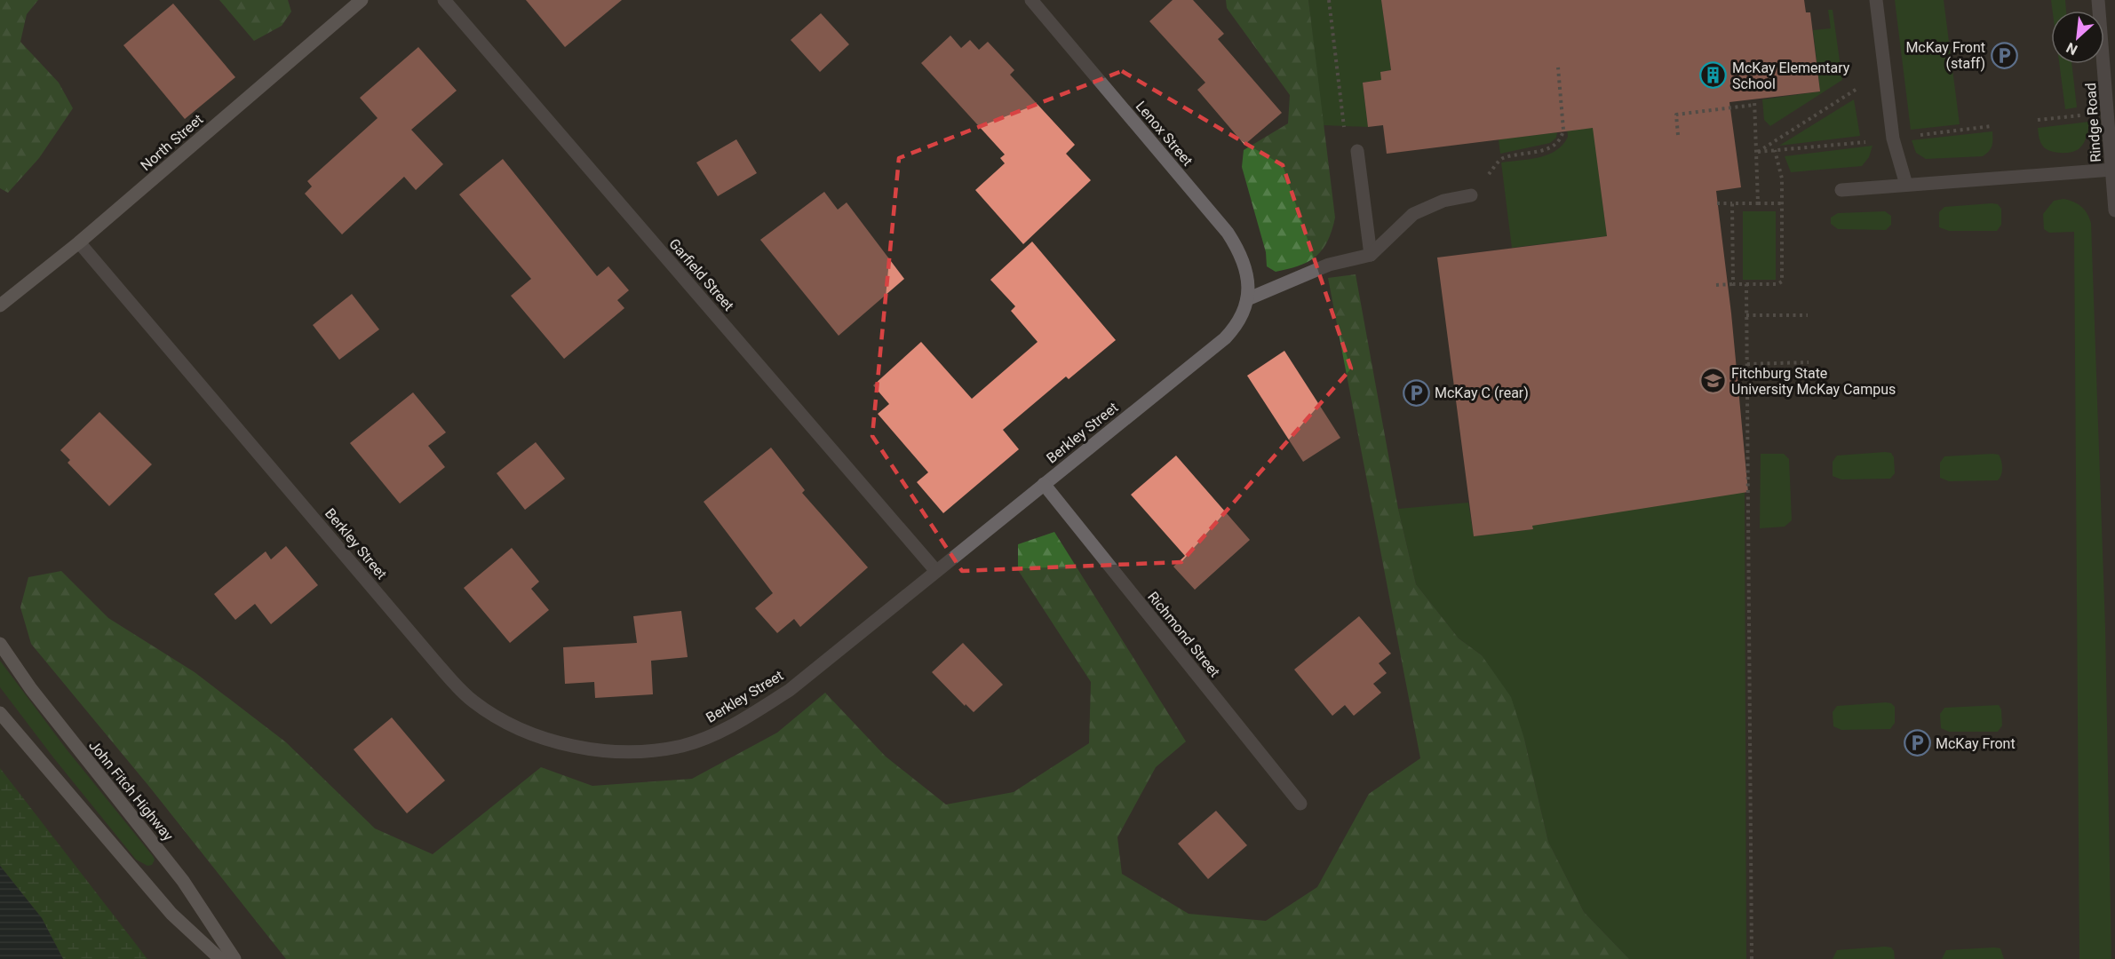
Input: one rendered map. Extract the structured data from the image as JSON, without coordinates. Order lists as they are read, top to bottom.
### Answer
{
  "streets": {
    "main road": ["North Street", "John Fitch Highway"],
    "street": [
      "Rindge Road",
      "Lenox Street",
      "Garfield Street",
      "Berkley Street",
      "Richmond Street"
    ]
  },
  "crossings": [
    ["Lenox Street", "Berkley Street"],
    ["North Street", "Berkley Street"],
    ["Garfield Street", "Berkley Street"],
    ["Berkley Street", "Richmond Street"]
  ],
  "places": {
    "parking": ["McKay Front (staff)", "McKay C (rear)", "McKay Front"],
    "building": ["McKay Elementary School"],
    "school or university": ["Fitchburg State University McKay Campus"]
  },
  "north": "bottom left"
}
